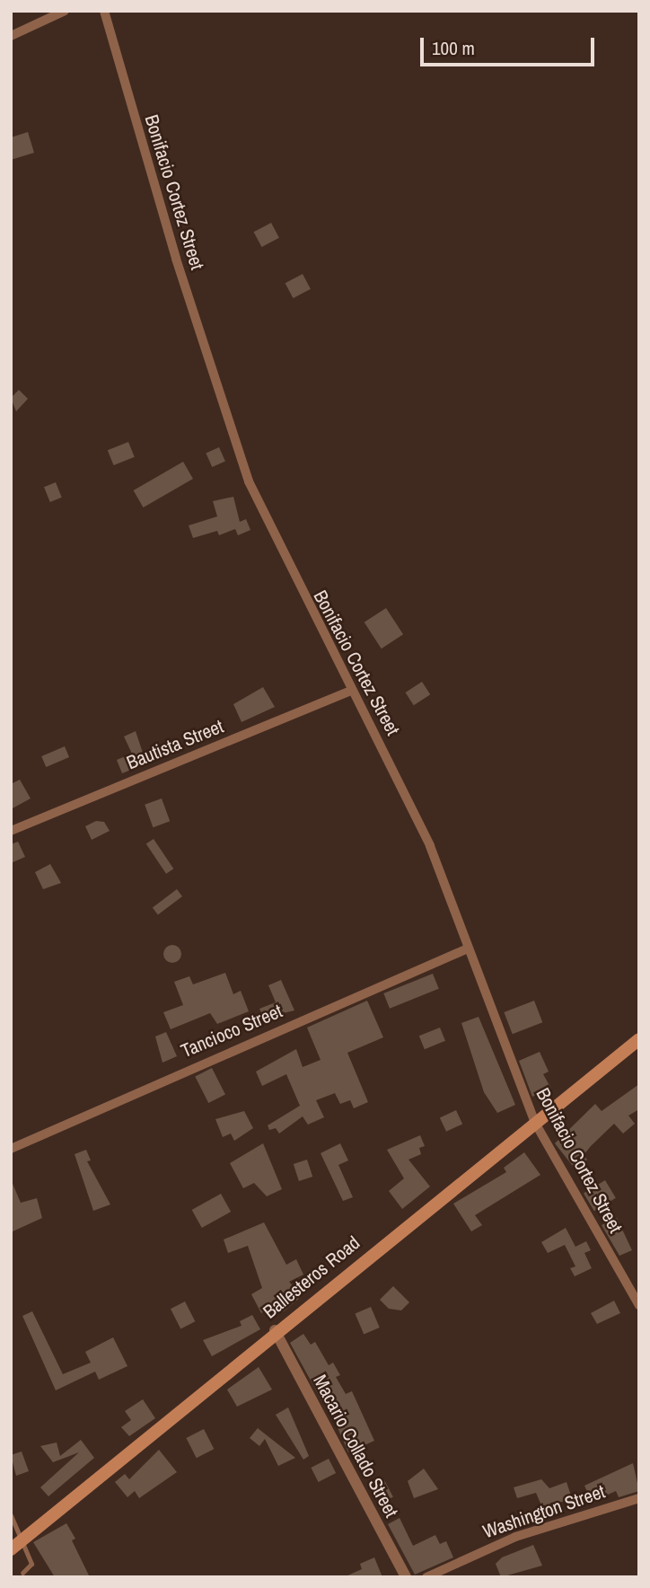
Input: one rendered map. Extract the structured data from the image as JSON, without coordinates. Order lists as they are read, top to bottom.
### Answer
{
  "streets": {
    "main road": ["Ballesteros Road"],
    "street": [
      "Bonifacio Cortez Street",
      "Bautista Street",
      "Tancioco Street",
      "Macario Collado Street",
      "Washington Street"
    ]
  },
  "crossings": [
    ["Bonifacio Cortez Street", "Bautista Street"],
    ["Bonifacio Cortez Street", "Tancioco Street"],
    ["Bonifacio Cortez Street", "Ballesteros Road"],
    ["Ballesteros Road", "Macario Collado Street"]
  ],
  "scale_bar": "100 m"
}
